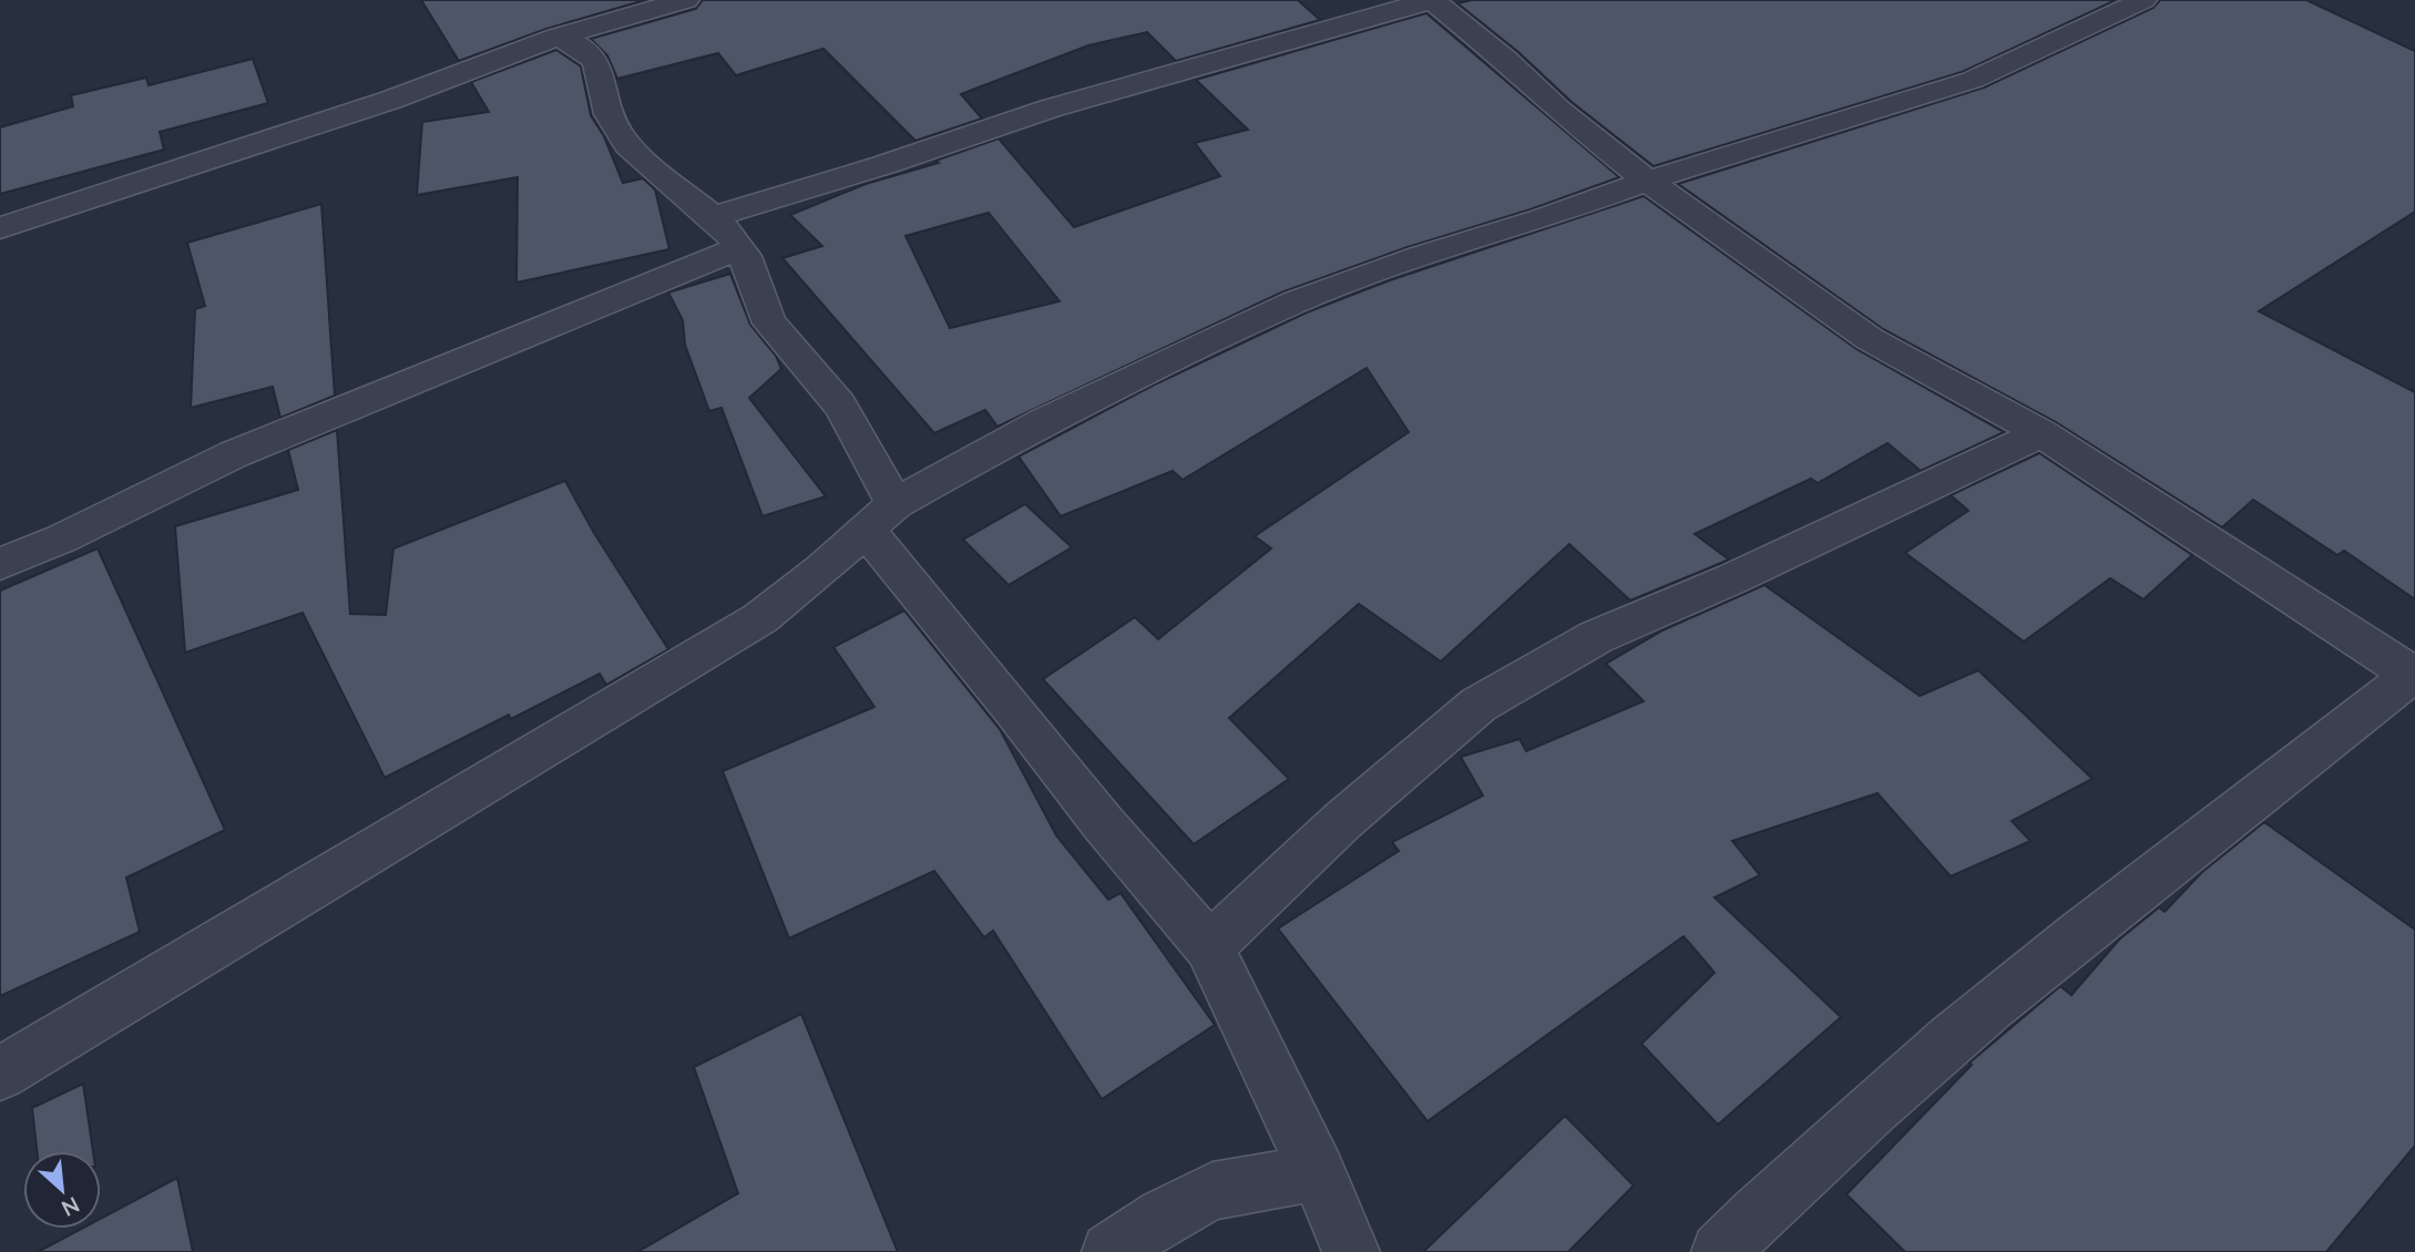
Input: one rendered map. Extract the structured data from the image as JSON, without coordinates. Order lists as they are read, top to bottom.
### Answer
{
  "north": "bottom right"
}
